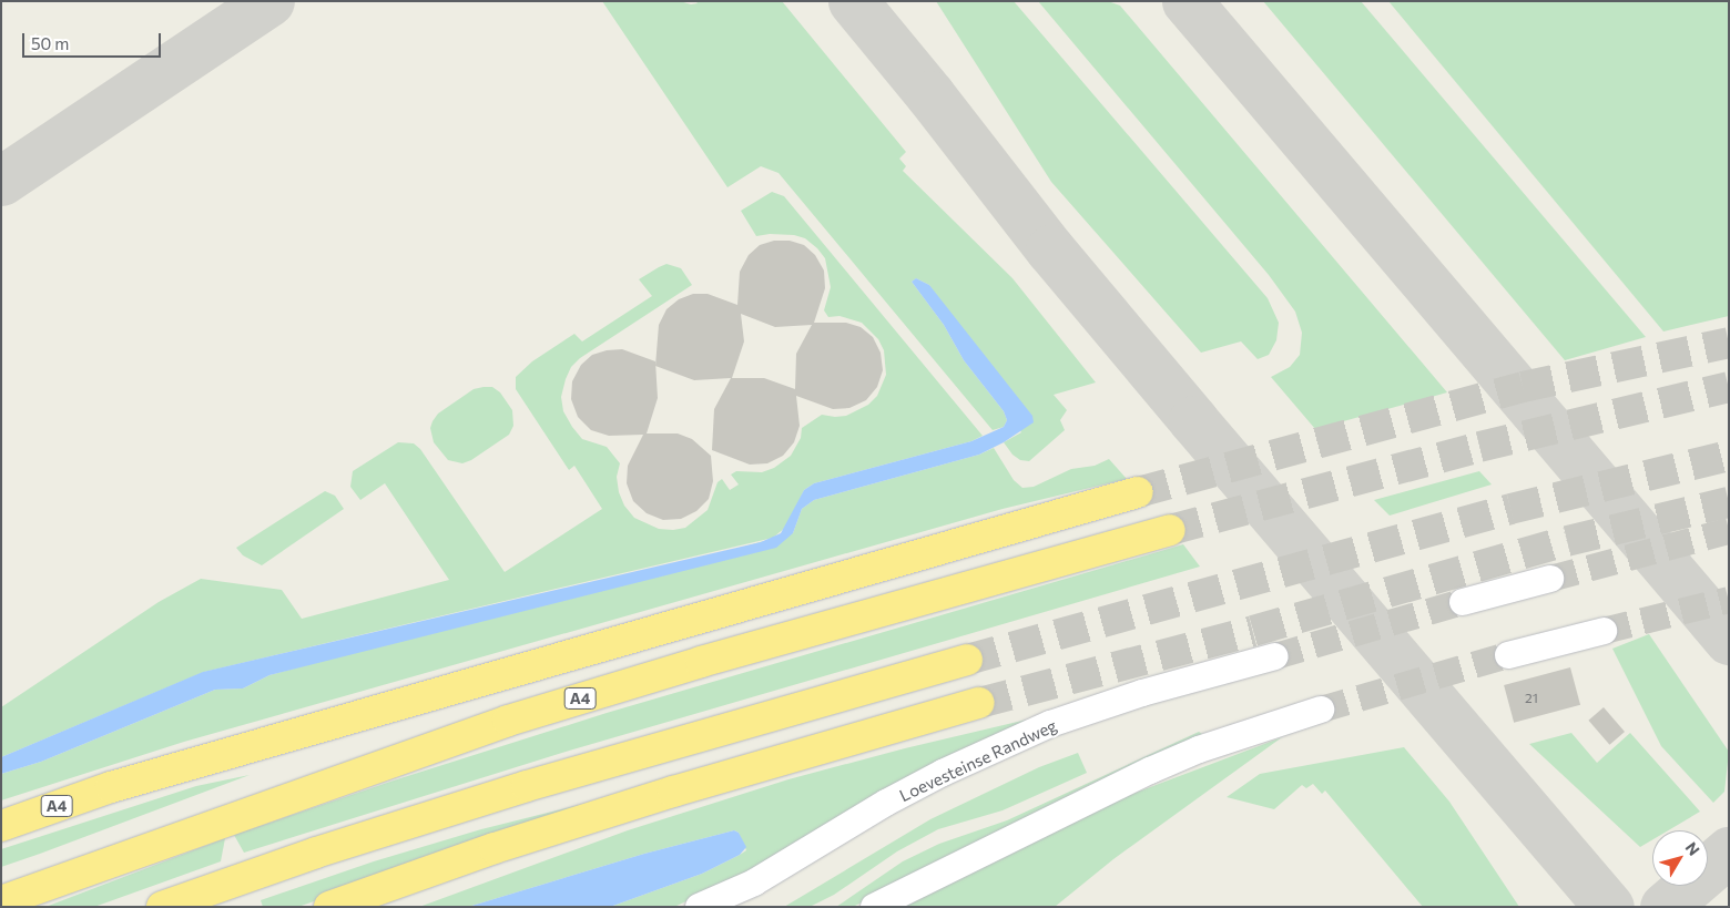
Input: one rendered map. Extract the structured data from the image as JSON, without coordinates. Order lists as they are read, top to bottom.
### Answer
{
  "streets": {
    "highway": ["A4"],
    "street": ["Loevesteinse Randweg"]
  },
  "house_numbers": ["21"],
  "scale_bar": "50 m",
  "north": "top right"
}
